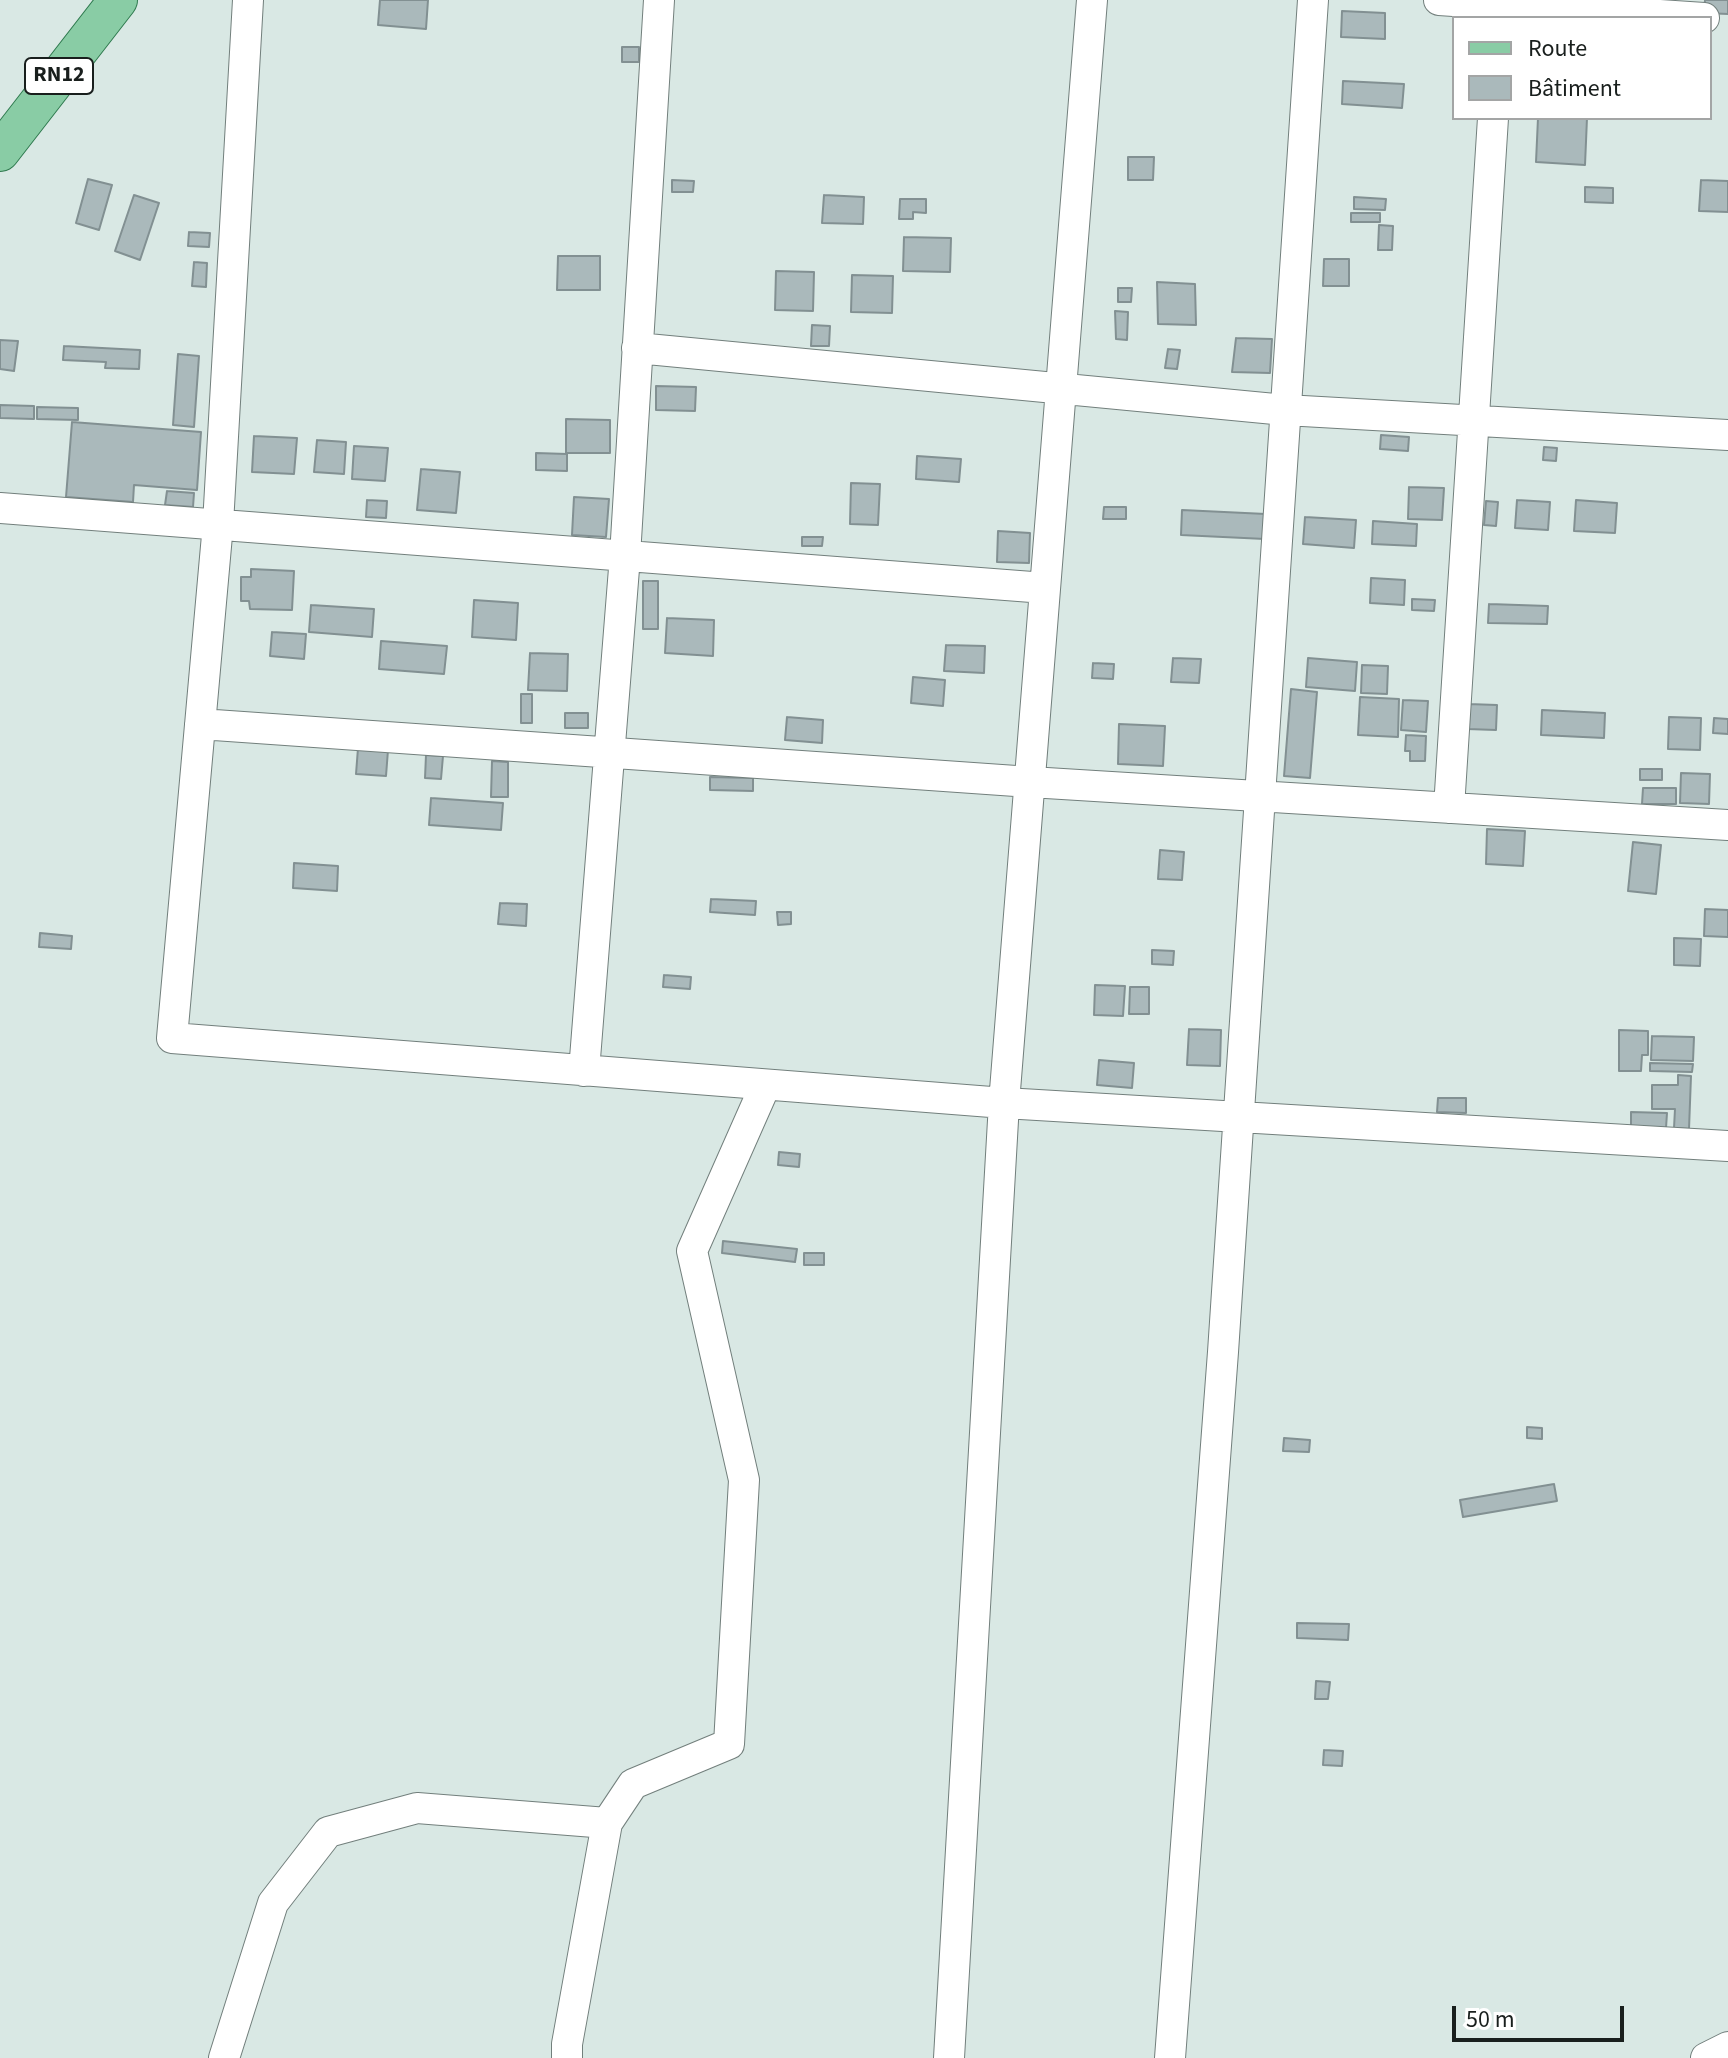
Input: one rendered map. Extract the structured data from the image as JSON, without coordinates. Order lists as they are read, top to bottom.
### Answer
{
  "streets": {
    "main road": ["RN12"]
  },
  "legend": ["Route", "Bâtiment"],
  "scale_bar": "50 m"
}
